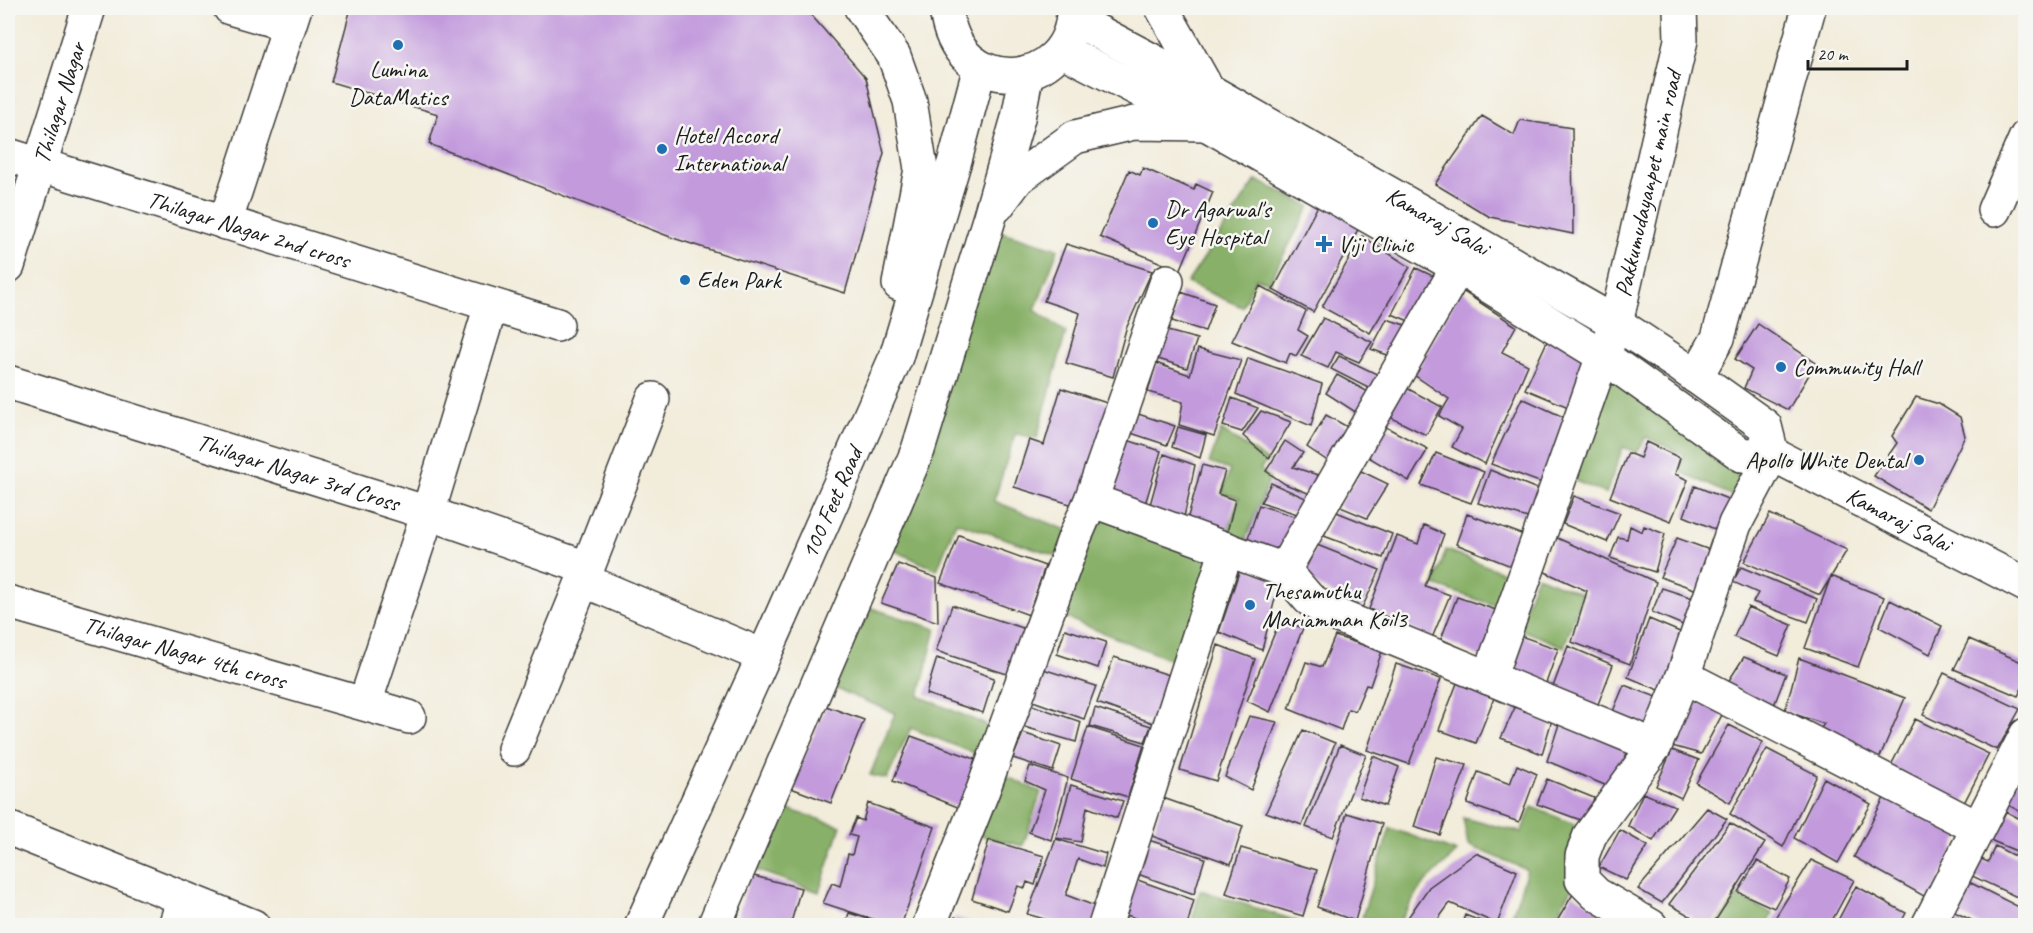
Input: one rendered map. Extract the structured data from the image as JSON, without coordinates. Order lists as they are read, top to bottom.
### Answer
{
  "streets": {
    "main road": [
      "Thilagar Nagar",
      "Pakkumudayanpet main road",
      "Kamaraj Salai",
      "Thilagar Nagar 2nd cross",
      "Thilagar Nagar 3rd Cross",
      "100 Feet Road",
      "Thilagar Nagar 4th cross"
    ]
  },
  "crossings": [
    ["Thilagar Nagar", "Thilagar Nagar 2nd cross"],
    ["Pakkumudayanpet main road", "Kamaraj Salai"],
    ["Thilagar Nagar 3rd Cross", "100 Feet Road"]
  ],
  "places": {
    "other": [
      "Lumina DataMatics",
      "Hotel Accord International",
      "Dr Agarwal's Eye Hospital",
      "Eden Park",
      "Community Hall",
      "Apollo White Dental",
      "Thesamuthu Mariamman Koil3"
    ],
    "health": ["Viji Clinic"]
  },
  "scale_bar": "20 m"
}
